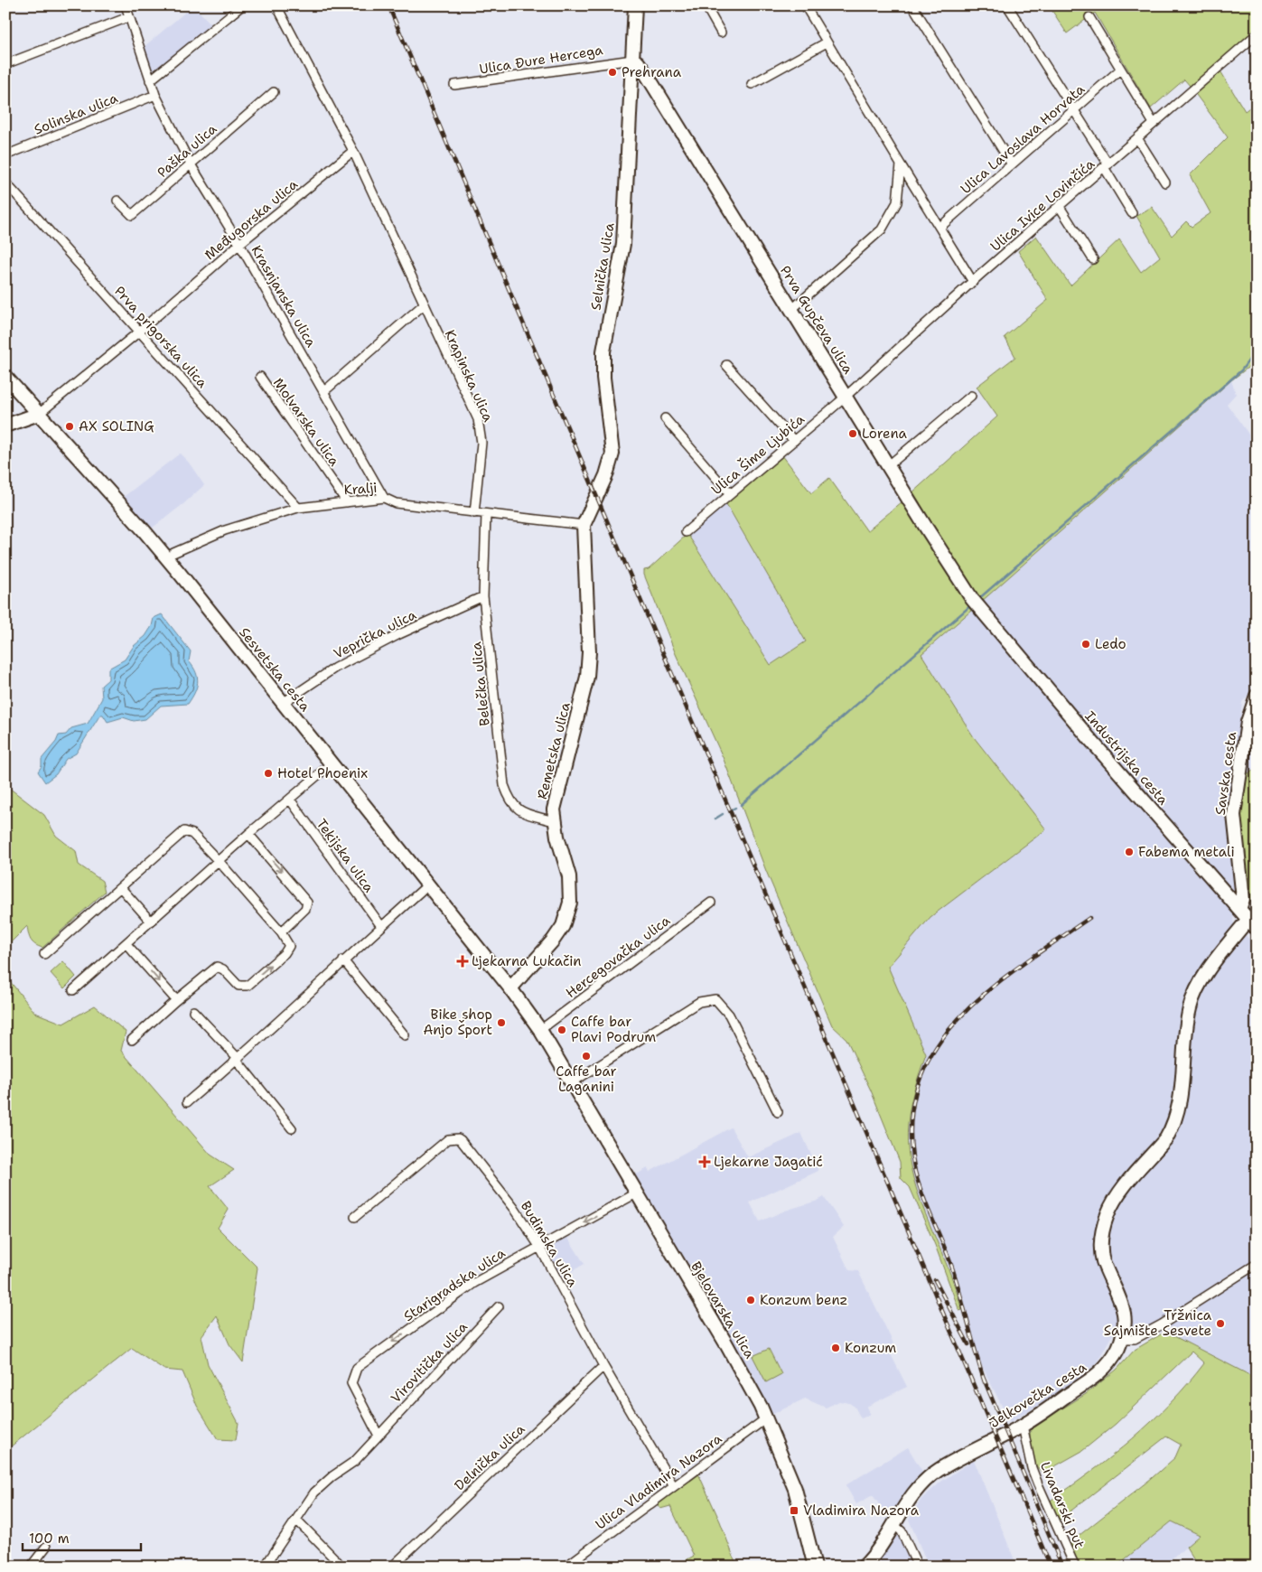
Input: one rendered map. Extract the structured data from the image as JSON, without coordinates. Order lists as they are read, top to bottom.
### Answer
{
  "streets": {
    "street": [
      "Ulica Đure Hercega",
      "Solinska ulica",
      "Ulica Lavoslava Horvata",
      "Paška ulica",
      "Ulica Ivice Lovinčića",
      "Međugorska ulica",
      "Selnička ulica",
      "Krasnjanska ulica",
      "Prva Gupčeva ulica",
      "Prva prigorska ulica",
      "Krapinska ulica",
      "Molvarska ulica",
      "Ulica Šime Ljubića",
      "Kralji",
      "Veprička ulica",
      "Sesvetska cesta",
      "Belečka ulica",
      "Remetska ulica",
      "Industrijska cesta",
      "Savska cesta",
      "Tekijska ulica",
      "Hercegovačka ulica",
      "Budimska ulica",
      "Starigradska ulica",
      "Bjelovarska ulica",
      "Virovitička ulica",
      "Jelkovečka cesta",
      "Delnička ulica",
      "Ulica Vladimira Nazora",
      "Livadarski put"
    ]
  },
  "crossings": [
    ["Ulica Đure Hercega", "Selnička ulica"],
    ["Ulica Đure Hercega", "Prva Gupčeva ulica"],
    ["Solinska ulica", "Krasnjanska ulica"],
    ["Paška ulica", "Krasnjanska ulica"],
    ["Ulica Ivice Lovinčića", "Prva Gupčeva ulica"],
    ["Ulica Ivice Lovinčića", "Ulica Šime Ljubića"],
    ["Međugorska ulica", "Krasnjanska ulica"],
    ["Međugorska ulica", "Prva prigorska ulica"],
    ["Međugorska ulica", "Krapinska ulica"],
    ["Međugorska ulica", "Sesvetska cesta"],
    ["Selnička ulica", "Prva Gupčeva ulica"],
    ["Selnička ulica", "Kralji"],
    ["Selnička ulica", "Remetska ulica"],
    ["Krasnjanska ulica", "Kralji"],
    ["Prva Gupčeva ulica", "Ulica Šime Ljubića"],
    ["Prva Gupčeva ulica", "Industrijska cesta"],
    ["Prva prigorska ulica", "Kralji"],
    ["Krapinska ulica", "Kralji"],
    ["Molvarska ulica", "Kralji"],
    ["Kralji", "Belečka ulica"],
    ["Kralji", "Remetska ulica"],
    ["Veprička ulica", "Sesvetska cesta"],
    ["Veprička ulica", "Belečka ulica"],
    ["Sesvetska cesta", "Remetska ulica"],
    ["Sesvetska cesta", "Bjelovarska ulica"],
    ["Belečka ulica", "Remetska ulica"],
    ["Remetska ulica", "Bjelovarska ulica"],
    ["Industrijska cesta", "Savska cesta"],
    ["Industrijska cesta", "Jelkovečka cesta"],
    ["Hercegovačka ulica", "Bjelovarska ulica"],
    ["Budimska ulica", "Starigradska ulica"],
    ["Budimska ulica", "Delnička ulica"],
    ["Budimska ulica", "Ulica Vladimira Nazora"],
    ["Starigradska ulica", "Bjelovarska ulica"],
    ["Starigradska ulica", "Virovitička ulica"],
    ["Bjelovarska ulica", "Ulica Vladimira Nazora"],
    ["Jelkovečka cesta", "Livadarski put"]
  ],
  "one_way": ["Starigradska ulica"],
  "places": {
    "other": [
      "Prehrana",
      "AX SOLING",
      "Lorena",
      "Ledo",
      "Hotel Phoenix",
      "Fabema metali",
      "Bike shop Anjo Šport",
      "Caffe bar Plavi Podrum",
      "Caffe bar Laganini",
      "Konzum benz",
      "Tržnica Sajmište Sesvete",
      "Konzum"
    ],
    "health": ["Ljekarna Lukačin", "Ljekarne Jagatić"],
    "transit": ["Vladimira Nazora"]
  },
  "scale_bar": "100 m"
}
